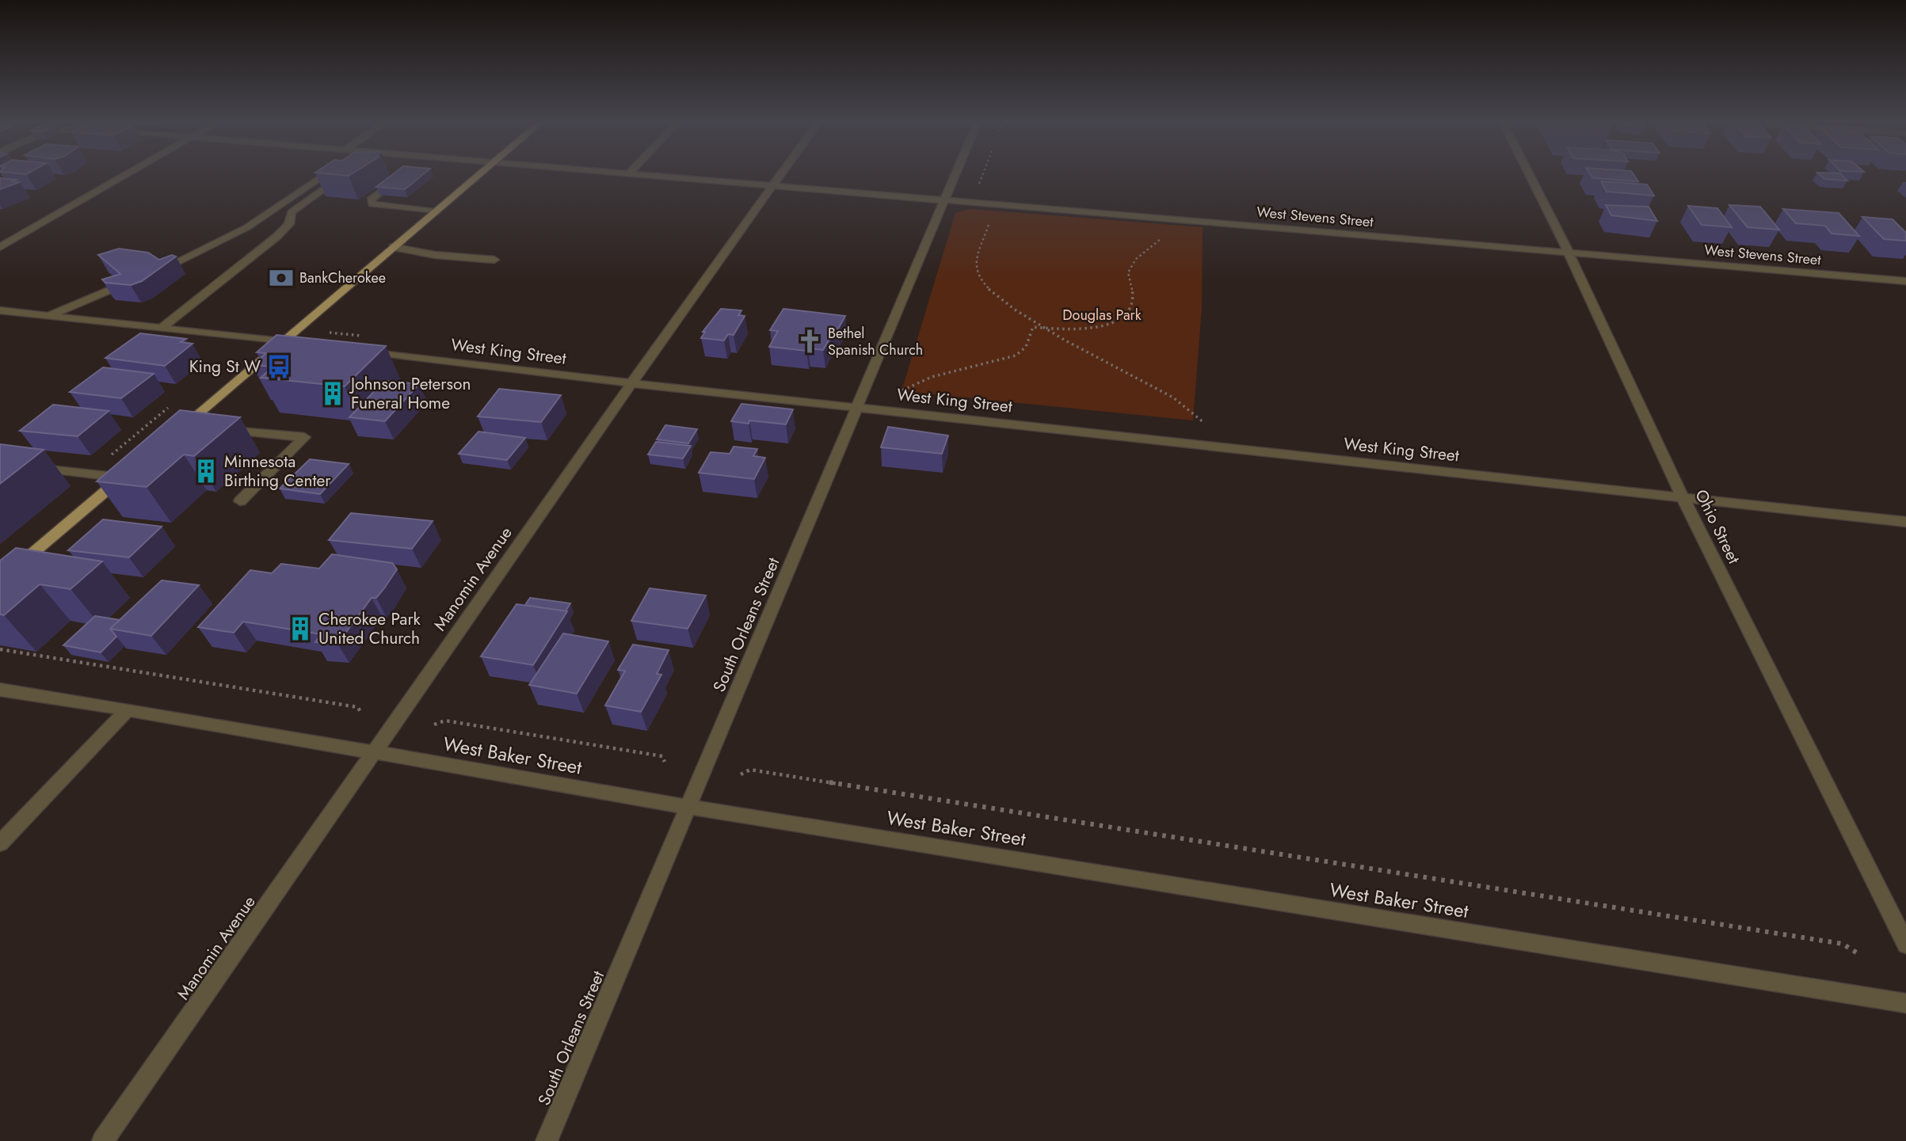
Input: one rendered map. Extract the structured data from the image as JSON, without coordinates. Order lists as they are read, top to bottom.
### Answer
{
  "streets": {
    "street": [
      "West Stevens Street",
      "West King Street",
      "Ohio Street",
      "Manomin Avenue",
      "South Orleans Street",
      "West Baker Street"
    ]
  },
  "crossings": [
    ["West Stevens Street", "Ohio Street"],
    ["West Stevens Street", "Manomin Avenue"],
    ["West Stevens Street", "South Orleans Street"],
    ["West King Street", "Ohio Street"],
    ["West King Street", "Manomin Avenue"],
    ["West King Street", "South Orleans Street"],
    ["Manomin Avenue", "West Baker Street"],
    ["South Orleans Street", "West Baker Street"]
  ],
  "parks": ["Douglas Park"],
  "places": {
    "bank": ["BankCherokee"],
    "church": ["Bethel Spanish Church"],
    "bus stop": ["King St W"],
    "building": ["Johnson Peterson Funeral Home", "Minnesota Birthing Center", "Cherokee Park United Church"]
  }
}
